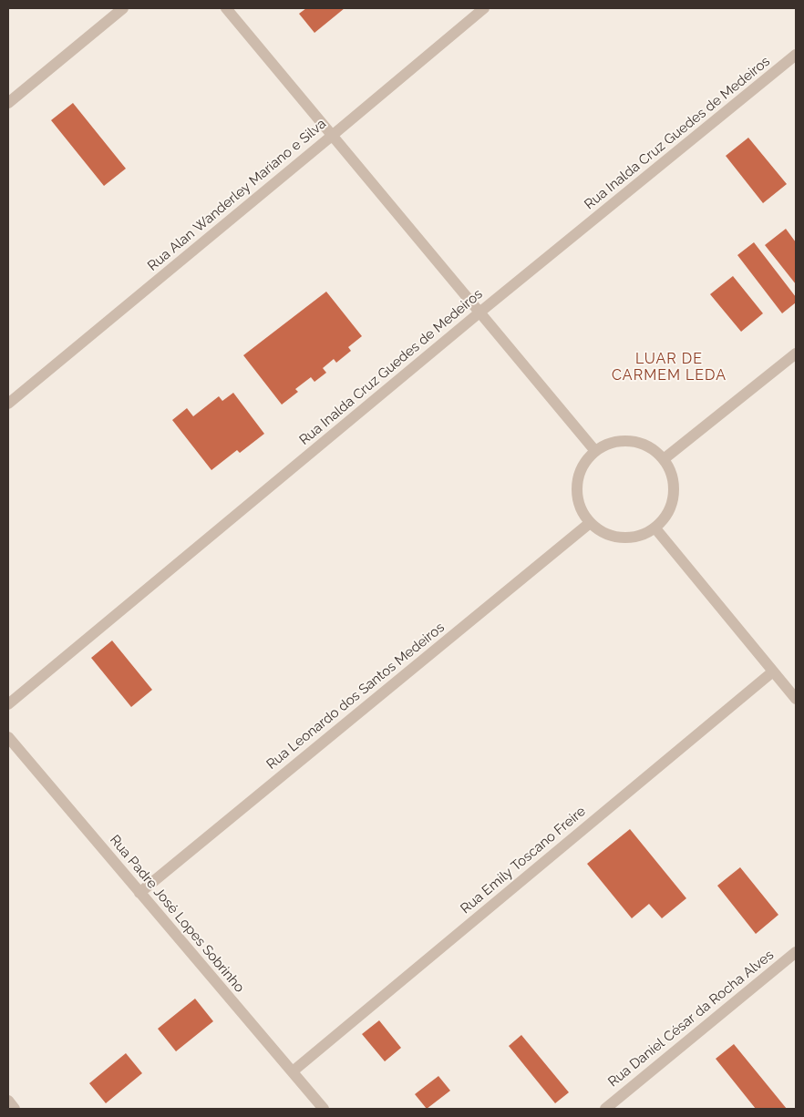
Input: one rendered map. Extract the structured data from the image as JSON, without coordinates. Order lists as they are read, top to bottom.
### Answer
{
  "streets": {
    "street": [
      "Rua Inalda Cruz Guedes de Medeiros",
      "Rua Alan Wanderley Mariano e Silva",
      "Rua Leonardo dos Santos Medeiros",
      "Rua Emily Toscano Freire",
      "Rua Padre José Lopes Sobrinho",
      "Rua Daniel César da Rocha Alves"
    ]
  },
  "crossings": [
    ["Rua Leonardo dos Santos Medeiros", "Rua Padre José Lopes Sobrinho"],
    ["Rua Emily Toscano Freire", "Rua Padre José Lopes Sobrinho"]
  ],
  "districts": ["LUAR DE CARMEM LEDA"]
}
